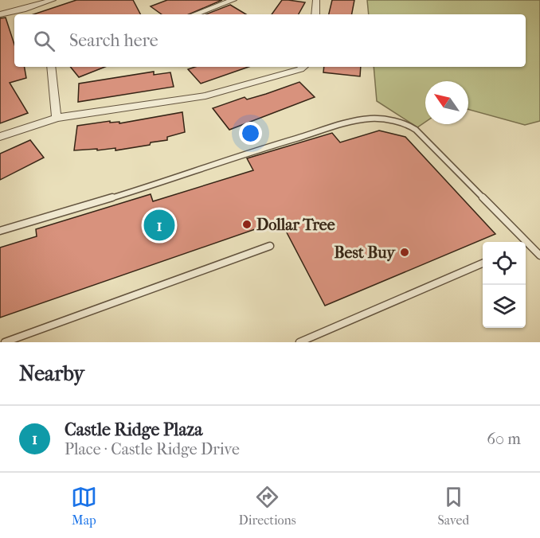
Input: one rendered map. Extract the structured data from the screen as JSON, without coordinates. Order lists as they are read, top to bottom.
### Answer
{
  "places": ["Dollar Tree", "Best Buy"],
  "north": "top left",
  "page": {
    "search": "Search here",
    "pins": "1",
    "heading": "Nearby",
    "list": [
      {
        "mark": "1",
        "name": "Castle Ridge Plaza",
        "note": "Place · Castle Ridge Drive",
        "value": "60 m"
      }
    ],
    "nav": ["Map", "Directions", "Saved"]
  }
}
